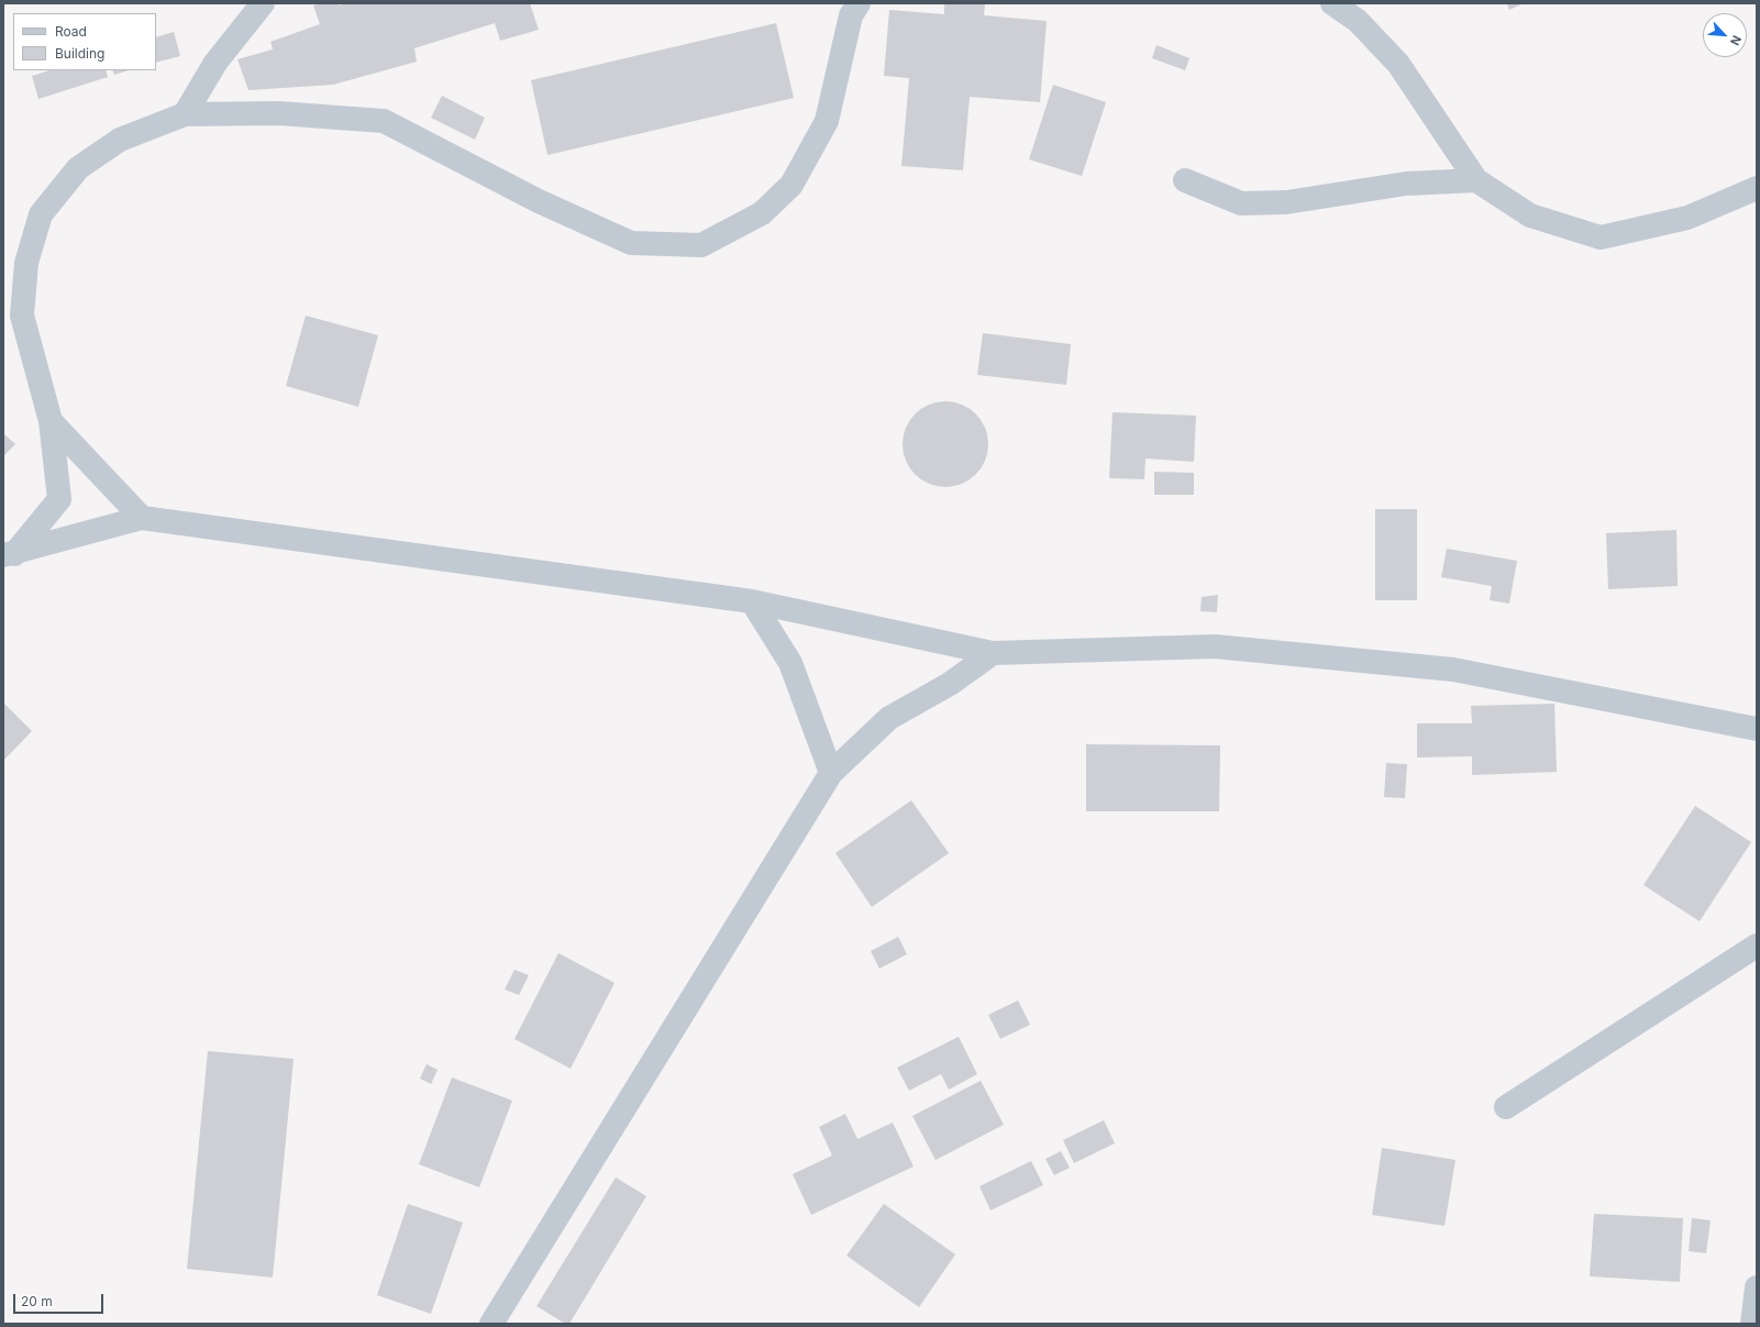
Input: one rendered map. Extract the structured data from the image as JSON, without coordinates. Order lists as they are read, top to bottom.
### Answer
{
  "legend": ["Road", "Building"],
  "scale_bar": "20 m",
  "north": "bottom right"
}
